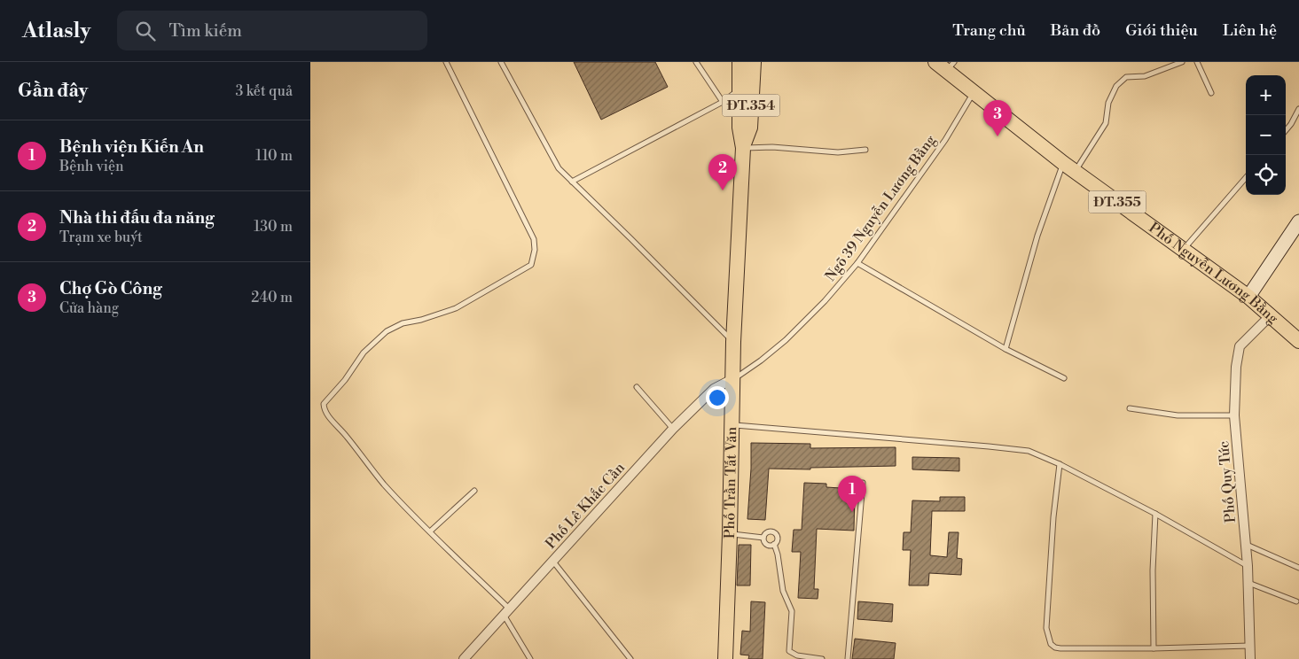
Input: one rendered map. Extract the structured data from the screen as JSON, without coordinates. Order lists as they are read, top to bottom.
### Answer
{
  "streets": {
    "main road": [
      "ĐT.354",
      "ĐT.355",
      "Phố Nguyễn Lương Bằng",
      "Phố Trần Tất Văn"
    ],
    "street": ["Phố Quy Tức", "Phố Lê Khắc Cần"],
    "lane": ["Ngõ 39 Nguyễn Lương Bằng"]
  },
  "crossings": [
    ["Ngõ 39 Nguyễn Lương Bằng", "Phố Nguyễn Lương Bằng"],
    ["Ngõ 39 Nguyễn Lương Bằng", "Phố Trần Tất Văn"],
    ["Ngõ 39 Nguyễn Lương Bằng", "Phố Lê Khắc Cần"],
    ["Phố Nguyễn Lương Bằng", "Phố Quy Tức"],
    ["Phố Trần Tất Văn", "Phố Lê Khắc Cần"]
  ],
  "page": {
    "header": "Atlasly",
    "search": "Tìm kiếm",
    "nav": [
      "Trang chủ",
      "Bản đồ",
      "Giới thiệu",
      "Liên hệ"
    ],
    "heading": ["Gần đây", "3 kết quả"],
    "map_buttons": ["+", "−"],
    "pins": ["3", "2", "1"],
    "list": [
      {
        "mark": "1",
        "name": "Bệnh viện Kiến An",
        "note": "Bệnh viện",
        "value": "110 m"
      },
      {
        "mark": "2",
        "name": "Nhà thi đấu đa năng",
        "note": "Trạm xe buýt",
        "value": "130 m"
      },
      {
        "mark": "3",
        "name": "Chợ Gò Công",
        "note": "Cửa hàng",
        "value": "240 m"
      }
    ]
  }
}
